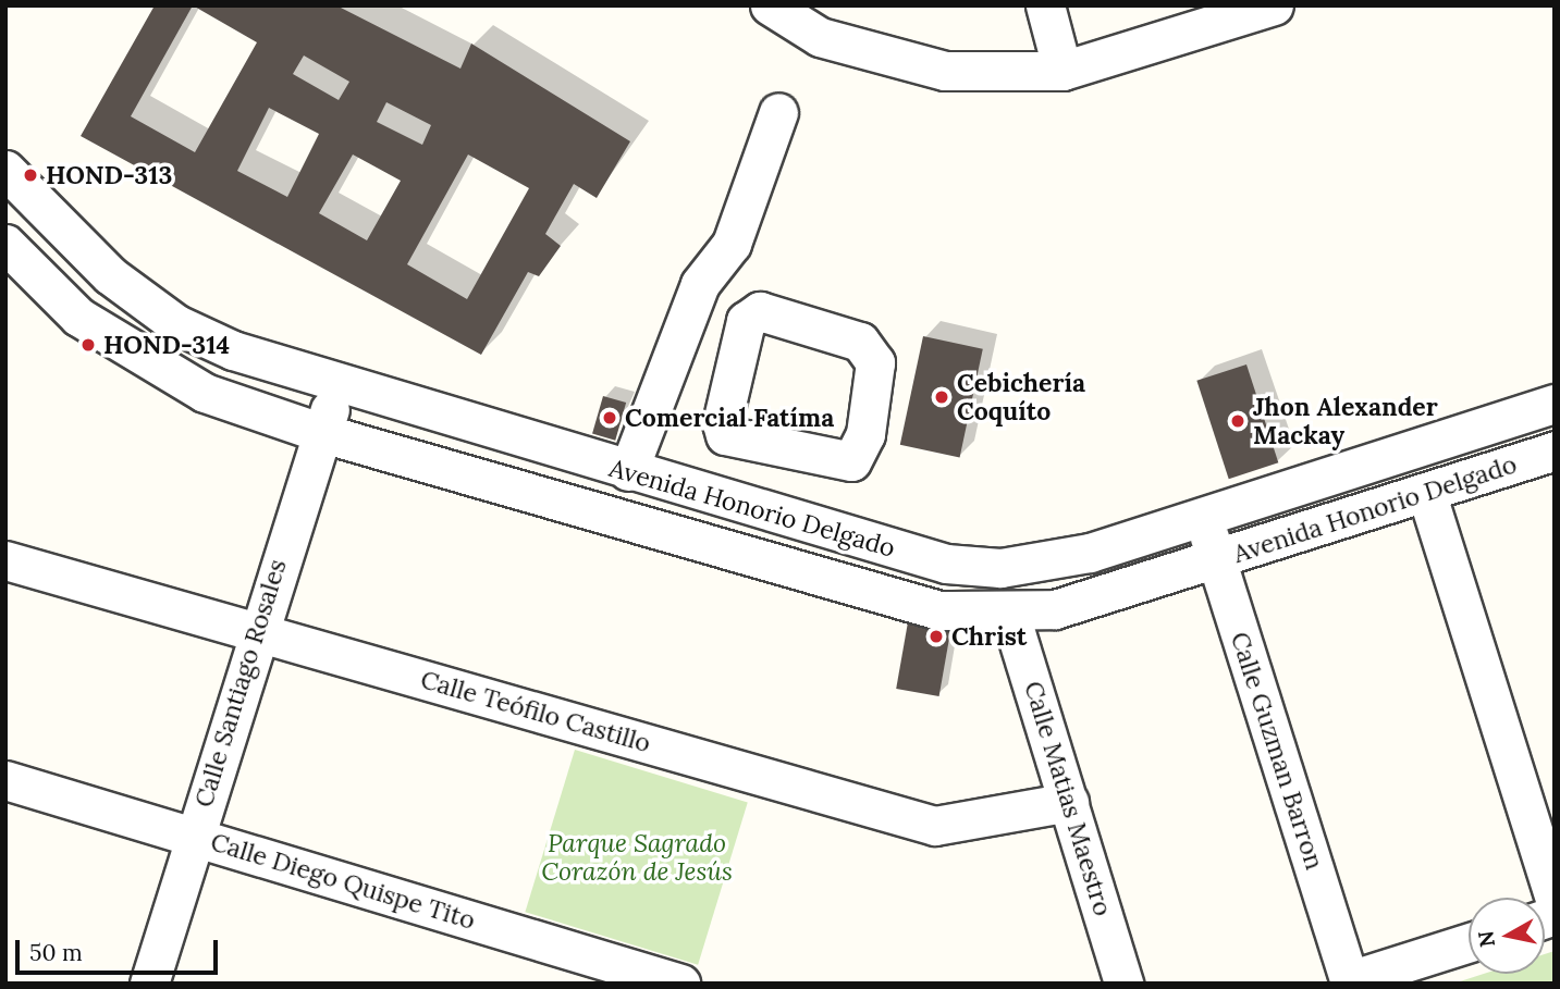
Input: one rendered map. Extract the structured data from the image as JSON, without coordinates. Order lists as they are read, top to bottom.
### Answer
{
  "streets": {
    "street": [
      "Avenida Honorio Delgado",
      "Calle Santiago Rosales",
      "Calle Teófilo Castillo",
      "Calle Guzman Barron",
      "Calle Matias Maestro",
      "Calle Diego Quispe Tito"
    ]
  },
  "crossings": [
    ["Avenida Honorio Delgado", "Calle Santiago Rosales"],
    ["Avenida Honorio Delgado", "Calle Guzman Barron"],
    ["Avenida Honorio Delgado", "Calle Matias Maestro"],
    ["Calle Santiago Rosales", "Calle Teófilo Castillo"],
    ["Calle Santiago Rosales", "Calle Diego Quispe Tito"],
    ["Calle Teófilo Castillo", "Calle Matias Maestro"]
  ],
  "parks": ["Parque Sagrado Corazón de Jesús"],
  "places": [
    "HOND-313",
    "HOND-314",
    "Cebichería Coquíto",
    "Comercial Fatíma",
    "Jhon Alexander Mackay",
    "Christ"
  ],
  "scale_bar": "50 m",
  "north": "left"
}
